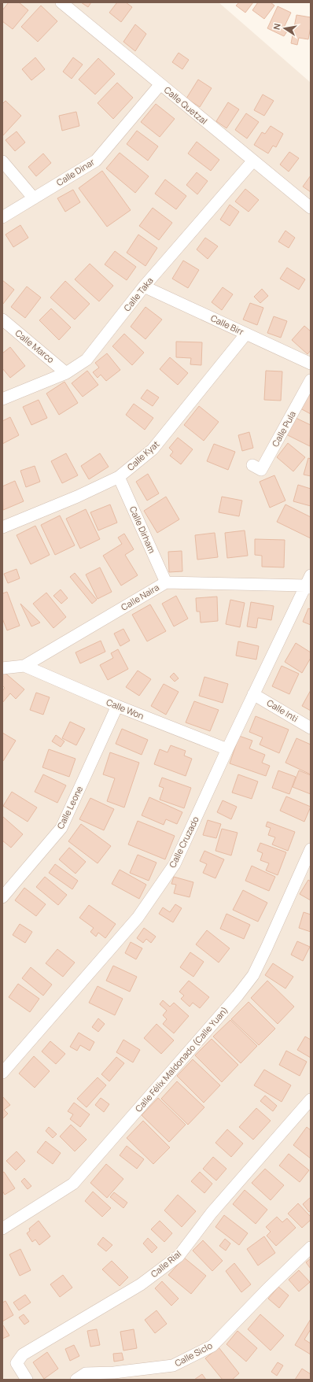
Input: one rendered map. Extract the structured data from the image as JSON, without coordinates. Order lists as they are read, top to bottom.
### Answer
{
  "streets": {
    "street": [
      "Calle Quetzal",
      "Calle Dinar",
      "Calle Taka",
      "Calle Birr",
      "Calle Marco",
      "Calle Pula",
      "Calle Kyat",
      "Calle Dirham",
      "Calle Naira",
      "Calle Won",
      "Calle Inti",
      "Calle Leone",
      "Calle Cruzado",
      "Calle Félix Maldonado (Calle Yuan)",
      "Calle Rial",
      "Calle Siclo"
    ]
  },
  "crossings": [
    ["Calle Quetzal", "Calle Dinar"],
    ["Calle Quetzal", "Calle Taka"],
    ["Calle Taka", "Calle Birr"],
    ["Calle Taka", "Calle Marco"],
    ["Calle Birr", "Calle Kyat"],
    ["Calle Kyat", "Calle Dirham"],
    ["Calle Dirham", "Calle Naira"],
    ["Calle Naira", "Calle Won"],
    ["Calle Naira", "Calle Cruzado"],
    ["Calle Won", "Calle Leone"],
    ["Calle Won", "Calle Cruzado"],
    ["Calle Inti", "Calle Cruzado"]
  ],
  "north": "left"
}
